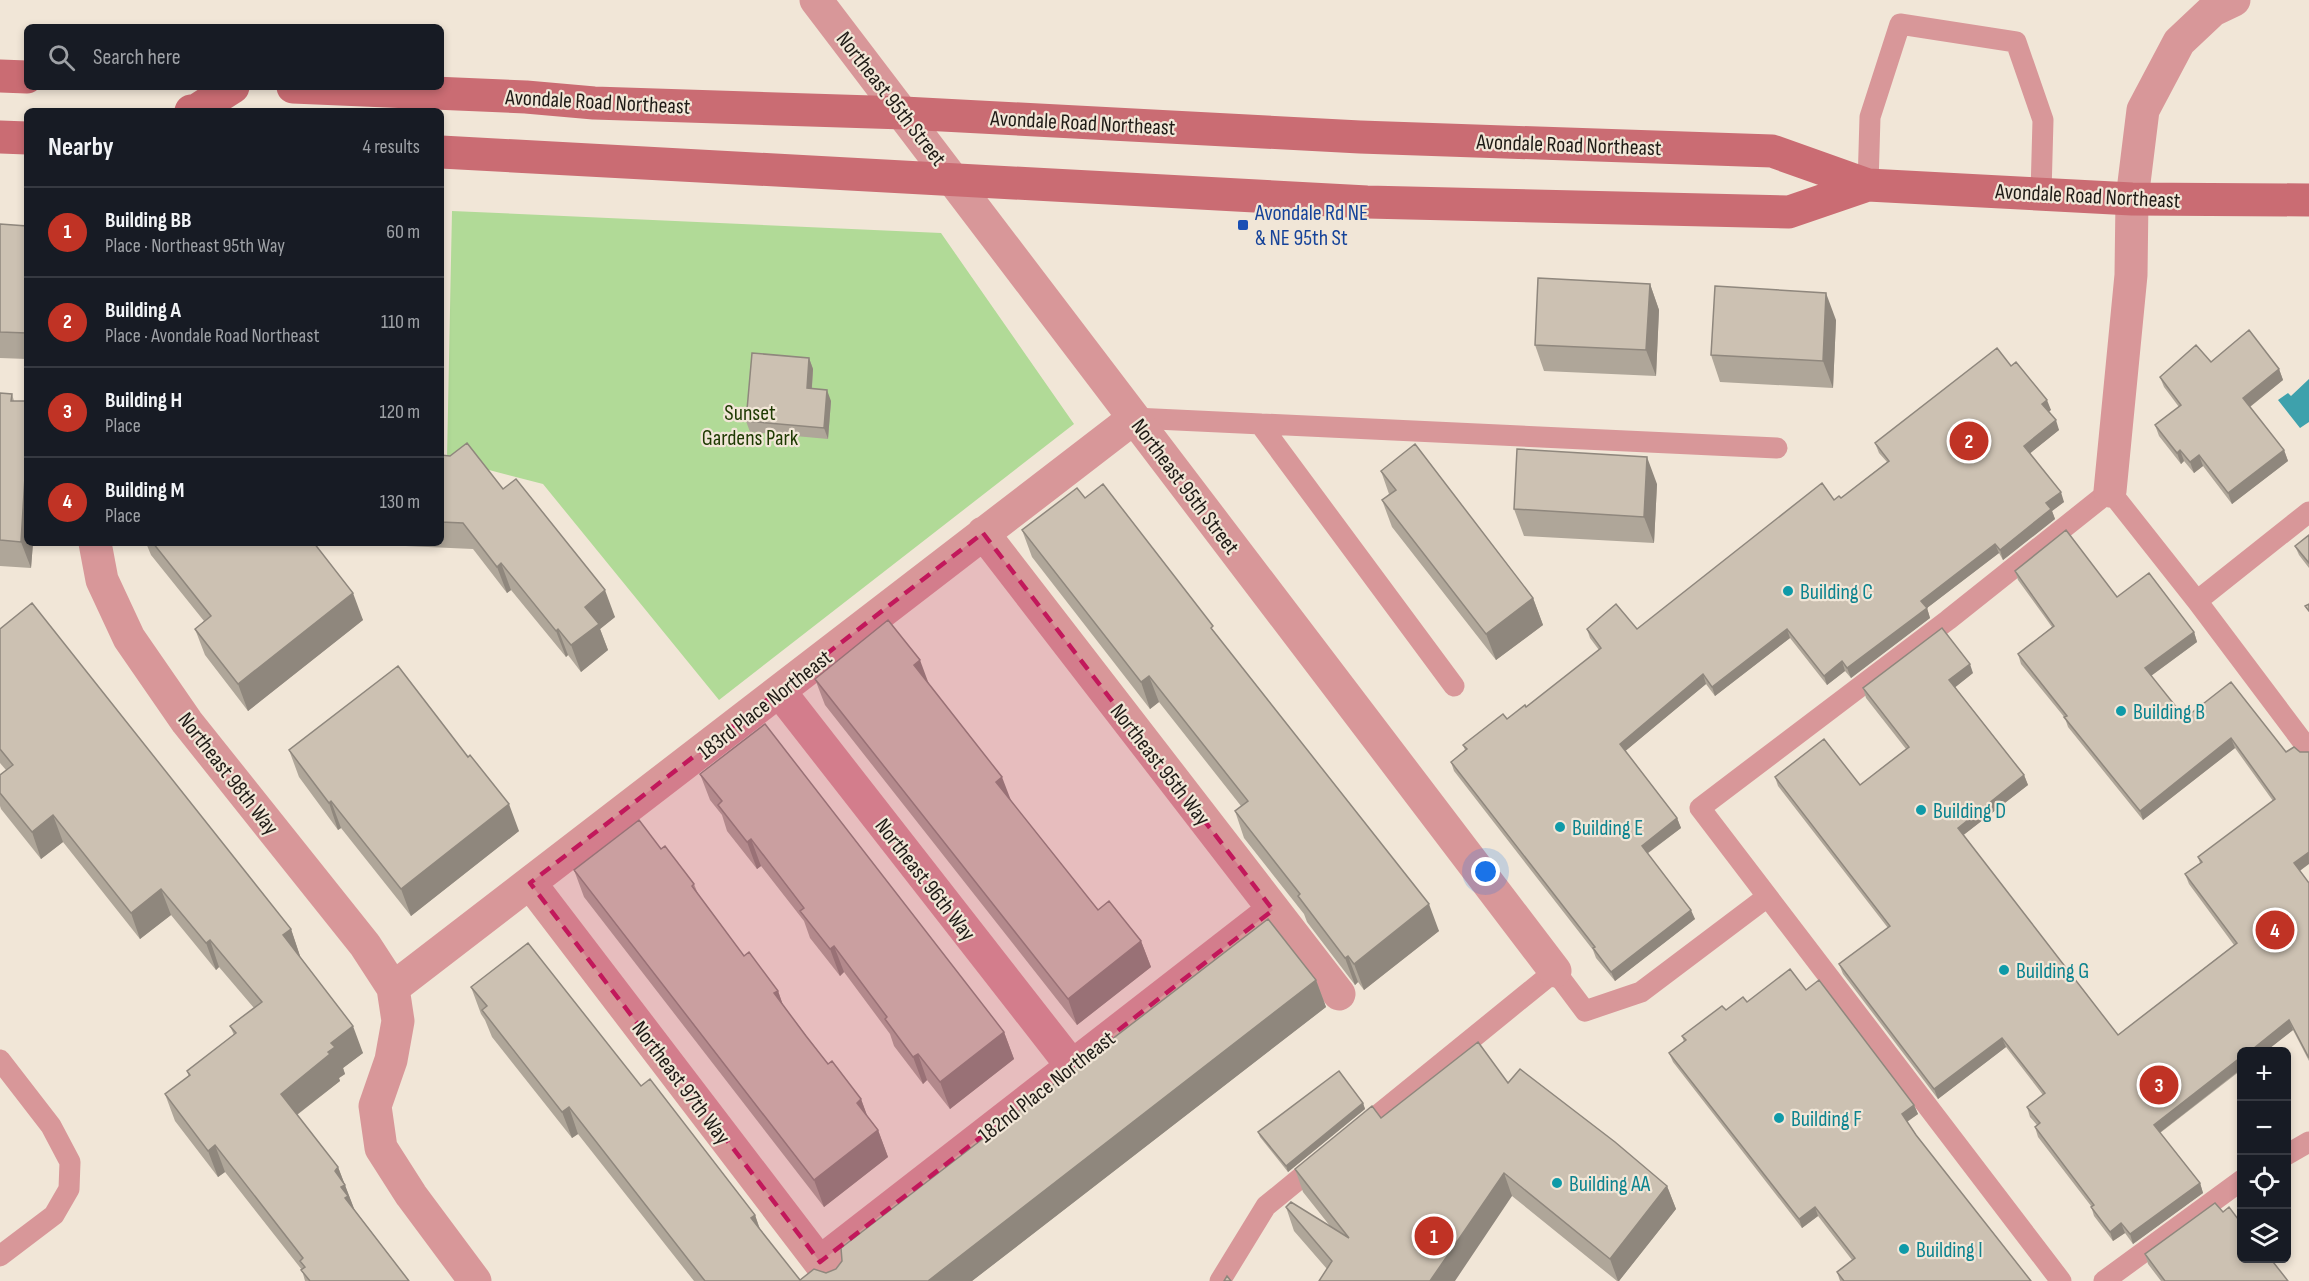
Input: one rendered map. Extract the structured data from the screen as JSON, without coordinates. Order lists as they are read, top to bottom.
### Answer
{
  "streets": {
    "main road": ["Avondale Road Northeast"],
    "street": [
      "Northeast 95th Street",
      "183rd Place Northeast",
      "Northeast 95th Way",
      "Northeast 98th Way",
      "Northeast 96th Way",
      "Northeast 97th Way",
      "182nd Place Northeast"
    ]
  },
  "crossings": [
    ["Northeast 95th Street", "Avondale Road Northeast"],
    ["Northeast 95th Street", "183rd Place Northeast"],
    ["183rd Place Northeast", "Northeast 95th Way"],
    ["183rd Place Northeast", "Northeast 98th Way"],
    ["183rd Place Northeast", "Northeast 96th Way"],
    ["183rd Place Northeast", "Northeast 97th Way"],
    ["Northeast 95th Way", "182nd Place Northeast"],
    ["Northeast 96th Way", "182nd Place Northeast"],
    ["Northeast 97th Way", "182nd Place Northeast"]
  ],
  "parks": ["Sunset Gardens Park"],
  "places": {
    "transit": ["Avondale Rd NE & NE 95th St"],
    "other": [
      "Building C",
      "Building B",
      "Building D",
      "Building E",
      "Building G",
      "Building F",
      "Building AA",
      "Building I"
    ]
  },
  "page": {
    "search": "Search here",
    "heading": ["Nearby", "4 results"],
    "list": [
      {
        "mark": "1",
        "name": "Building BB",
        "note": "Place · Northeast 95th Way",
        "value": "60 m"
      },
      {
        "mark": "2",
        "name": "Building A",
        "note": "Place · Avondale Road Northeast",
        "value": "110 m"
      },
      {
        "mark": "3",
        "name": "Building H",
        "note": "Place",
        "value": "120 m"
      },
      {
        "mark": "4",
        "name": "Building M",
        "note": "Place",
        "value": "130 m"
      }
    ],
    "pins": [
      "2",
      "4",
      "3",
      "1"
    ],
    "map_buttons": ["+", "−"]
  }
}
